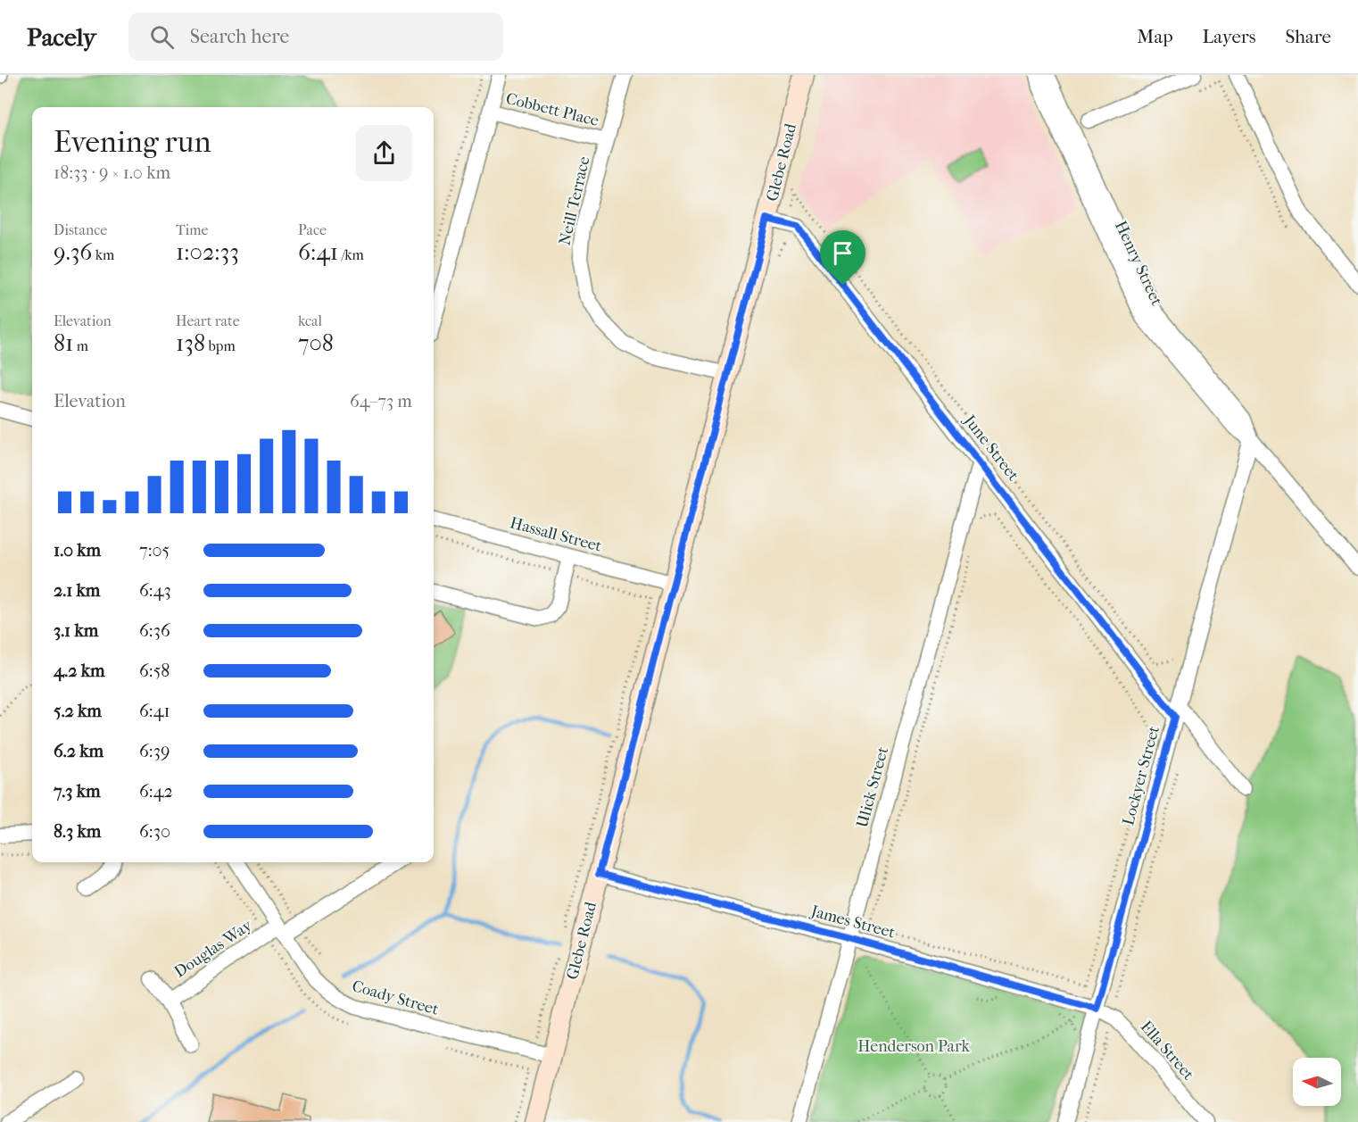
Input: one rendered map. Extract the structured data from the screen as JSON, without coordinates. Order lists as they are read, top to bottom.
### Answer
{
  "streets": {
    "main road": ["Glebe Road"],
    "street": [
      "Cobbett Place",
      "Neill Terrace",
      "Henry Street",
      "June Street",
      "Hassall Street",
      "Lockyer Street",
      "Ulick Street",
      "James Street",
      "Douglas Way",
      "Coady Street",
      "Ella Street"
    ]
  },
  "crossings": [
    ["Cobbett Place", "Neill Terrace"],
    ["Glebe Road", "Neill Terrace"],
    ["Glebe Road", "June Street"],
    ["Glebe Road", "Hassall Street"],
    ["Glebe Road", "James Street"],
    ["Glebe Road", "Coady Street"],
    ["Henry Street", "Lockyer Street"],
    ["June Street", "Lockyer Street"],
    ["June Street", "Ulick Street"],
    ["Lockyer Street", "James Street"],
    ["Lockyer Street", "Ella Street"],
    ["Ulick Street", "James Street"],
    ["James Street", "Ella Street"],
    ["Douglas Way", "Coady Street"]
  ],
  "parks": ["Henderson Park"],
  "north": "left",
  "page": {
    "header": "Pacely",
    "search": "Search here",
    "nav": ["Map", "Layers", "Share"],
    "heading": ["Evening run", "18:33 · 9 × 1.0 km"],
    "stats": [
      ["Distance", "9.36 km"],
      ["Time", "1:02:33"],
      ["Pace", "6:41 /km"],
      ["Elevation", "81 m"],
      ["Heart rate", "138 bpm"],
      ["kcal", "708"]
    ],
    "chart": ["Elevation", "64–73 m"],
    "list": [
      {
        "name": "1.0 km",
        "note": "7:05"
      },
      {
        "name": "2.1 km",
        "note": "6:43"
      },
      {
        "name": "3.1 km",
        "note": "6:36"
      },
      {
        "name": "4.2 km",
        "note": "6:58"
      },
      {
        "name": "5.2 km",
        "note": "6:41"
      },
      {
        "name": "6.2 km",
        "note": "6:39"
      },
      {
        "name": "7.3 km",
        "note": "6:42"
      },
      {
        "name": "8.3 km",
        "note": "6:30"
      }
    ]
  }
}
